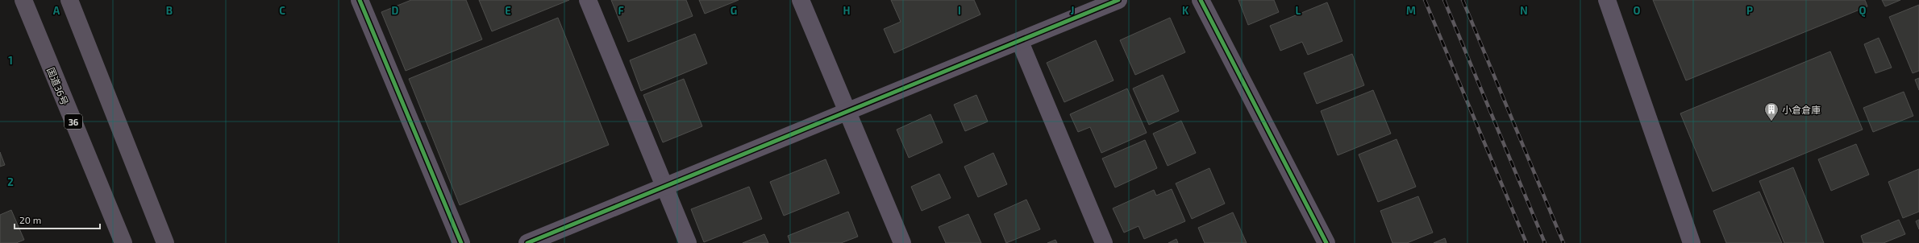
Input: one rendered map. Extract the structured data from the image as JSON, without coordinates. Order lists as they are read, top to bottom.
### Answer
{
  "streets": {
    "highway": ["国道36号", "36"]
  },
  "places": {
    "building": ["小倉倉庫"]
  },
  "scale_bar": "20 m",
  "grid": {
    "columns": [
      "A",
      "B",
      "C",
      "D",
      "E",
      "F",
      "G",
      "H",
      "I",
      "J",
      "K",
      "L",
      "M",
      "N",
      "O",
      "P",
      "Q"
    ],
    "rows": ["1", "2"]
  }
}
